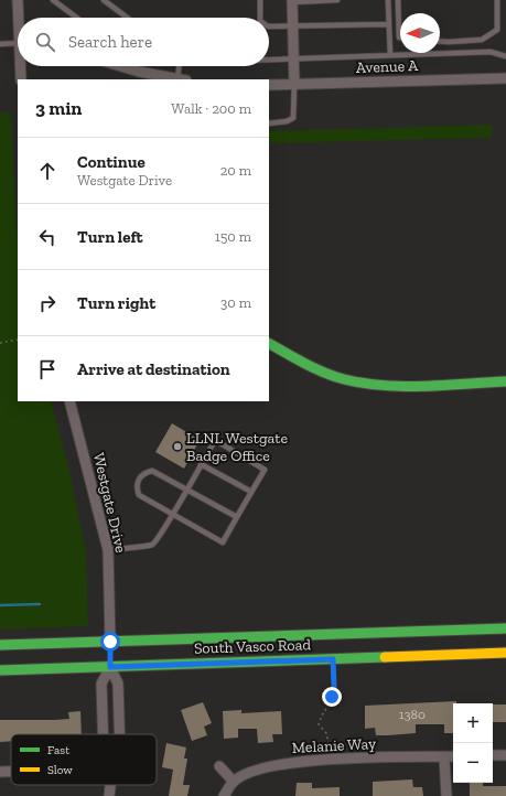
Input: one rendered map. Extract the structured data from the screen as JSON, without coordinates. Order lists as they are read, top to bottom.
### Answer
{
  "streets": {
    "main road": ["South Vasco Road"],
    "street": ["Avenue A", "Westgate Drive", "Melanie Way"]
  },
  "crossings": [
    ["Westgate Drive", "South Vasco Road"]
  ],
  "places": ["LLNL Westgate Badge Office"],
  "house_numbers": ["1380"],
  "legend": ["Fast", "Slow"],
  "north": "left",
  "page": {
    "search": "Search here",
    "heading": ["3 min", "Walk · 200 m"],
    "list": [
      ["Continue", "Westgate Drive", "20 m"],
      ["Turn left", "150 m"],
      ["Turn right", "30 m"],
      "Arrive at destination"
    ],
    "map_buttons": ["+", "−"]
  }
}
